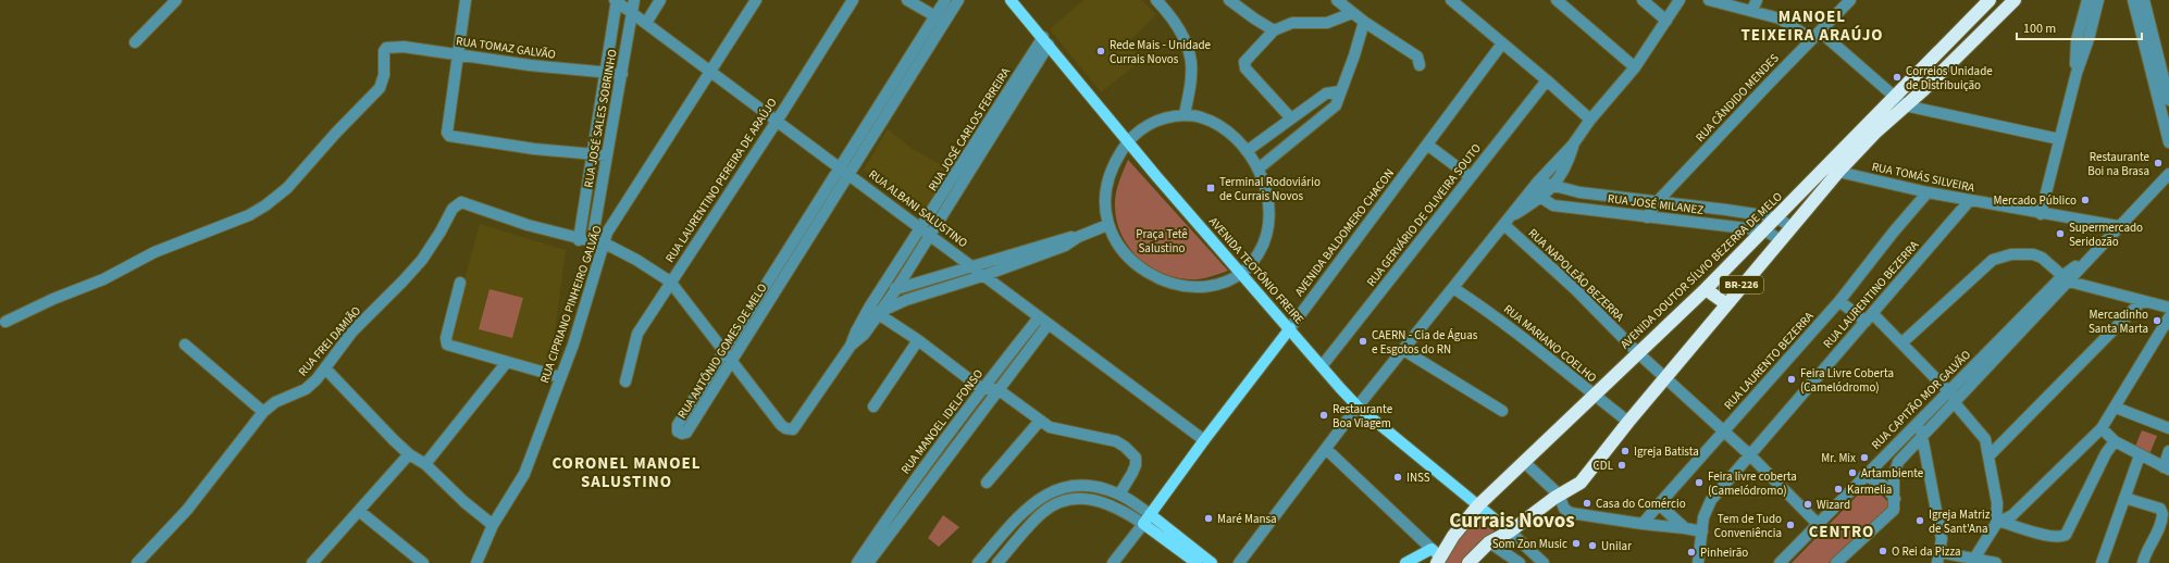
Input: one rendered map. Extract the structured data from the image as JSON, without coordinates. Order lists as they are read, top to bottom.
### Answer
{
  "streets": {
    "highway": ["AVENIDA DOUTOR SÍLVIO BEZERRA DE MELO", "BR-226"],
    "main road": ["AVENIDA BALDOMERO CHACON", "AVENIDA TEOTÔNIO FREIRE"],
    "street": [
      "RUA TOMAZ GALVÃO",
      "RUA CÂNDIDO MENDES",
      "RUA JOSÉ SALES SOBRINHO",
      "RUA JOSÉ CARLOS FERREIRA",
      "RUA TOMÁS SILVEIRA",
      "RUA LAURENTINO PEREIRA DE ARAÚJO",
      "RUA JOSÉ MILANEZ",
      "RUA ALBANI SALUSTINO",
      "RUA GERVÁRIO DE OLIVEIRA SOUTO",
      "RUA NAPOLEÃO BEZERRA",
      "RUA LAURENTINO BEZERRA",
      "RUA CIPRIANO PINHEIRO GALVÃO",
      "RUA FREI DAMIÃO",
      "RUA MARIANO COELHO",
      "RUA ANTÔNIO GOMES DE MELO",
      "RUA LAURENTO BEZERRA",
      "RUA CAPITÃO MOR GALVÃO",
      "RUA MANOEL IDELFONSO"
    ]
  },
  "crossings": [
    ["RUA TOMAZ GALVÃO", "RUA JOSÉ SALES SOBRINHO"],
    ["RUA CÂNDIDO MENDES", "RUA JOSÉ MILANEZ"],
    ["RUA JOSÉ SALES SOBRINHO", "RUA ALBANI SALUSTINO"],
    ["RUA JOSÉ SALES SOBRINHO", "RUA CIPRIANO PINHEIRO GALVÃO"],
    ["RUA JOSÉ SALES SOBRINHO", "RUA FREI DAMIÃO"],
    ["RUA JOSÉ CARLOS FERREIRA", "RUA ALBANI SALUSTINO"],
    ["RUA JOSÉ CARLOS FERREIRA", "AVENIDA TEOTÔNIO FREIRE"],
    ["RUA JOSÉ CARLOS FERREIRA", "RUA ANTÔNIO GOMES DE MELO"],
    ["RUA TOMÁS SILVEIRA", "AVENIDA DOUTOR SÍLVIO BEZERRA DE MELO"],
    ["RUA TOMÁS SILVEIRA", "RUA LAURENTINO BEZERRA"],
    ["RUA TOMÁS SILVEIRA", "RUA LAURENTO BEZERRA"],
    ["RUA TOMÁS SILVEIRA", "RUA CAPITÃO MOR GALVÃO"],
    ["RUA LAURENTINO PEREIRA DE ARAÚJO", "RUA ALBANI SALUSTINO"],
    ["RUA JOSÉ MILANEZ", "AVENIDA DOUTOR SÍLVIO BEZERRA DE MELO"],
    ["RUA ALBANI SALUSTINO", "AVENIDA BALDOMERO CHACON"],
    ["RUA ALBANI SALUSTINO", "RUA CIPRIANO PINHEIRO GALVÃO"],
    ["RUA ALBANI SALUSTINO", "RUA ANTÔNIO GOMES DE MELO"],
    ["RUA ALBANI SALUSTINO", "RUA MANOEL IDELFONSO"],
    ["RUA GERVÁRIO DE OLIVEIRA SOUTO", "AVENIDA TEOTÔNIO FREIRE"],
    ["AVENIDA BALDOMERO CHACON", "AVENIDA TEOTÔNIO FREIRE"],
    ["AVENIDA TEOTÔNIO FREIRE", "AVENIDA DOUTOR SÍLVIO BEZERRA DE MELO"],
    ["AVENIDA DOUTOR SÍLVIO BEZERRA DE MELO", "RUA NAPOLEÃO BEZERRA"],
    ["AVENIDA DOUTOR SÍLVIO BEZERRA DE MELO", "RUA MARIANO COELHO"],
    ["RUA NAPOLEÃO BEZERRA", "RUA LAURENTINO BEZERRA"],
    ["RUA NAPOLEÃO BEZERRA", "RUA LAURENTO BEZERRA"],
    ["RUA NAPOLEÃO BEZERRA", "RUA CAPITÃO MOR GALVÃO"]
  ],
  "districts": [
    "MANOEL TEIXEIRA ARAÚJO",
    "CORONEL MANOEL SALUSTINO",
    "Currais Novos",
    "CENTRO"
  ],
  "parks": ["Praça Tetê Salustino"],
  "places": {
    "other": [
      "Rede Mais - Unidade Currais Novos",
      "Correios Unidade de Distribuição",
      "Restaurante Boi na Brasa",
      "Mercado Público",
      "Supermercado Seridozão",
      "Mercadinho Santa Marta",
      "CAERN - Cia de Águas e Esgotos do RN",
      "Feira Livre Coberta (Camelódromo)",
      "Restaurante Boa Viagem",
      "Igreja Batista",
      "Mr. Mix",
      "CDL",
      "Artambiente",
      "INSS",
      "Feira livre coberta (Camelódromo)",
      "Karmelia",
      "Casa do Comércio",
      "Wizard",
      "Maré Mansa",
      "Igreja Matriz de Sant'Ana",
      "Tem de Tudo Conveniência",
      "Som Zon Music",
      "Unilar",
      "O Rei da Pizza",
      "Pinheirão"
    ],
    "transit": ["Terminal Rodoviário de Currais Novos"]
  },
  "scale_bar": "100 m"
}
